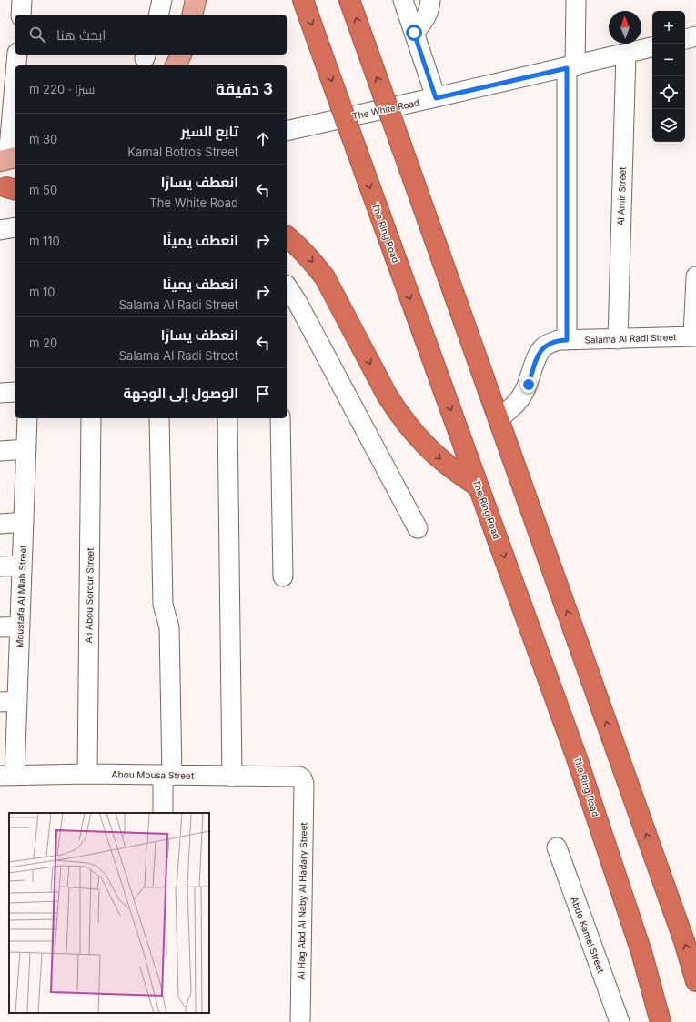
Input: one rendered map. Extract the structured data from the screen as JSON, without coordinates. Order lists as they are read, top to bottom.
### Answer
{
  "streets": {
    "highway": ["The Ring Road"],
    "street": [
      "The White Road",
      "Al Amir Street",
      "Salama Al Radi Street",
      "Ali Abou Sorour Street",
      "Moustafa Al Mlah Street",
      "Abou Mousa Street",
      "Al Hag Abd Al Naby Al Hadary Street",
      "Abdo Kamel Street"
    ]
  },
  "crossings": [
    ["The White Road", "Al Amir Street"],
    ["Al Amir Street", "Salama Al Radi Street"],
    ["Ali Abou Sorour Street", "Abou Mousa Street"],
    ["Moustafa Al Mlah Street", "Abou Mousa Street"],
    ["Abou Mousa Street", "Al Hag Abd Al Naby Al Hadary Street"]
  ],
  "north": "top",
  "page": {
    "map_buttons": ["+", "−"],
    "search": "ابحث هنا",
    "heading": ["3 دقيقة", "سيرًا · 220 m"],
    "list": [
      ["تابع السير", "Kamal Botros Street", "30 m"],
      ["انعطف يسارًا", "The White Road", "50 m"],
      ["انعطف يمينًا", "110 m"],
      ["انعطف يمينًا", "Salama Al Radi Street", "10 m"],
      ["انعطف يسارًا", "Salama Al Radi Street", "20 m"],
      "الوصول إلى الوجهة"
    ]
  }
}
